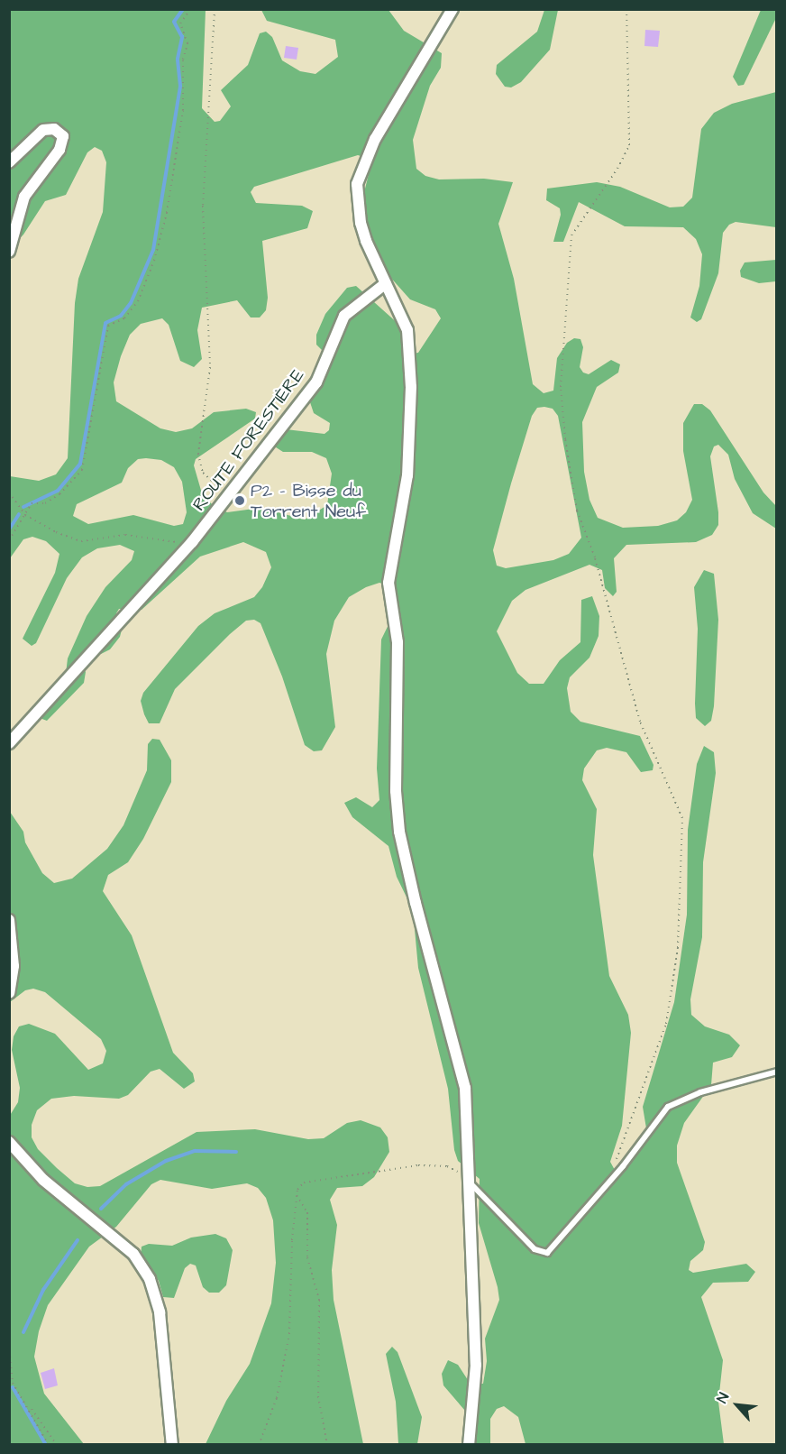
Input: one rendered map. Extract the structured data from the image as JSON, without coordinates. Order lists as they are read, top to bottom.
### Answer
{
  "streets": {
    "street": ["ROUTE FORESTIÈRE"]
  },
  "places": ["P2 - Bisse du Torrent Neuf"],
  "north": "top left"
}
